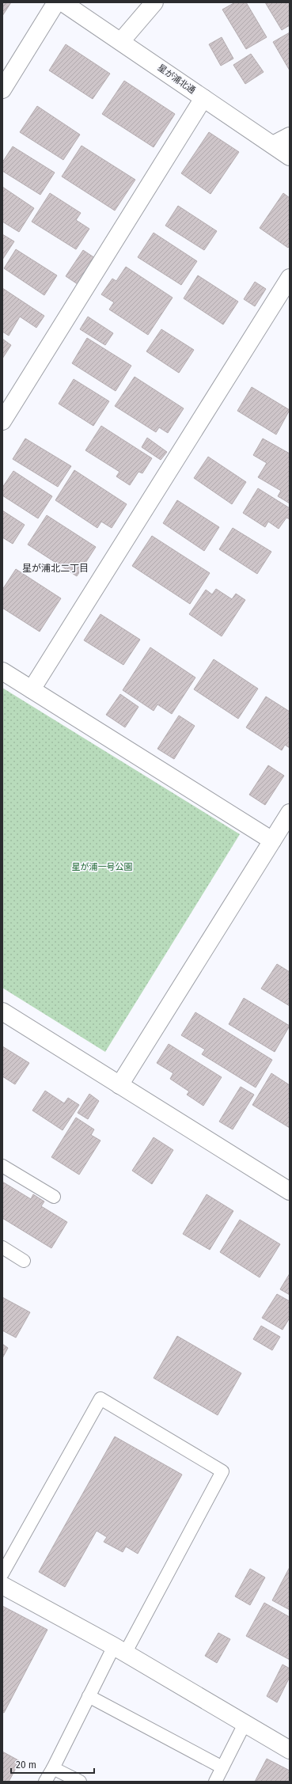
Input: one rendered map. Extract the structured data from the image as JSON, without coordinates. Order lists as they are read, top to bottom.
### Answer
{
  "streets": {
    "street": ["星が浦北通"]
  },
  "districts": ["星が浦北二丁目"],
  "parks": ["星が浦一号公園"],
  "scale_bar": "20 m"
}
